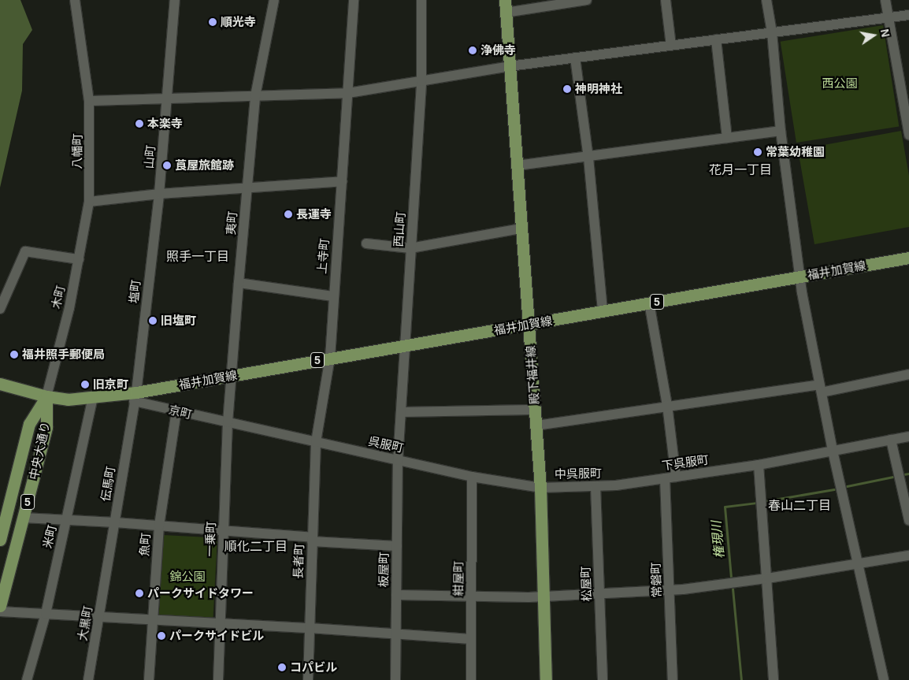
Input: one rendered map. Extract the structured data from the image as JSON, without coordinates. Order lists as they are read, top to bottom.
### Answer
{
  "streets": {
    "main road": [
      "福井加賀線",
      "5",
      "殿下福井線",
      "京町",
      "中央大通り"
    ],
    "street": [
      "八幡町",
      "山町",
      "夷町",
      "西山町",
      "上寺町",
      "塩町",
      "木町",
      "呉服町",
      "下呉服町",
      "中呉服町",
      "伝馬町",
      "米町",
      "一乗町",
      "魚町",
      "長者町",
      "板屋町",
      "紺屋町",
      "常磐町",
      "松屋町",
      "大黒町"
    ]
  },
  "crossings": [
    ["八幡町", "木町"],
    ["山町", "塩町"],
    ["夷町", "福井加賀線"],
    ["夷町", "一乗町"],
    ["西山町", "福井加賀線"],
    ["西山町", "呉服町"],
    ["西山町", "板屋町"],
    ["上寺町", "福井加賀線"],
    ["上寺町", "呉服町"],
    ["上寺町", "長者町"],
    ["福井加賀線", "塩町"],
    ["福井加賀線", "殿下福井線"],
    ["福井加賀線", "京町"],
    ["福井加賀線", "伝馬町"],
    ["福井加賀線", "一乗町"],
    ["塩町", "京町"],
    ["塩町", "伝馬町"],
    ["木町", "京町"],
    ["木町", "中央大通り"],
    ["殿下福井線", "呉服町"],
    ["殿下福井線", "中呉服町"],
    ["京町", "呉服町"],
    ["京町", "中央大通り"],
    ["京町", "伝馬町"],
    ["京町", "米町"],
    ["京町", "一乗町"],
    ["京町", "魚町"],
    ["呉服町", "中呉服町"],
    ["呉服町", "一乗町"],
    ["呉服町", "長者町"],
    ["呉服町", "板屋町"],
    ["呉服町", "紺屋町"],
    ["下呉服町", "中呉服町"],
    ["下呉服町", "常磐町"],
    ["中呉服町", "松屋町"],
    ["伝馬町", "大黒町"]
  ],
  "districts": [
    "花月一丁目",
    "照手一丁目",
    "春山二丁目",
    "順化二丁目"
  ],
  "water": ["権現川"],
  "parks": ["西公園", "錦公園"],
  "places": [
    "順光寺",
    "浄佛寺",
    "神明神社",
    "本楽寺",
    "常葉幼稚園",
    "莨屋旅館跡",
    "長運寺",
    "旧塩町",
    "福井照手郵便局",
    "旧京町",
    "パークサイドタワー",
    "パークサイドビル",
    "コパビル"
  ],
  "north": "right"
}
